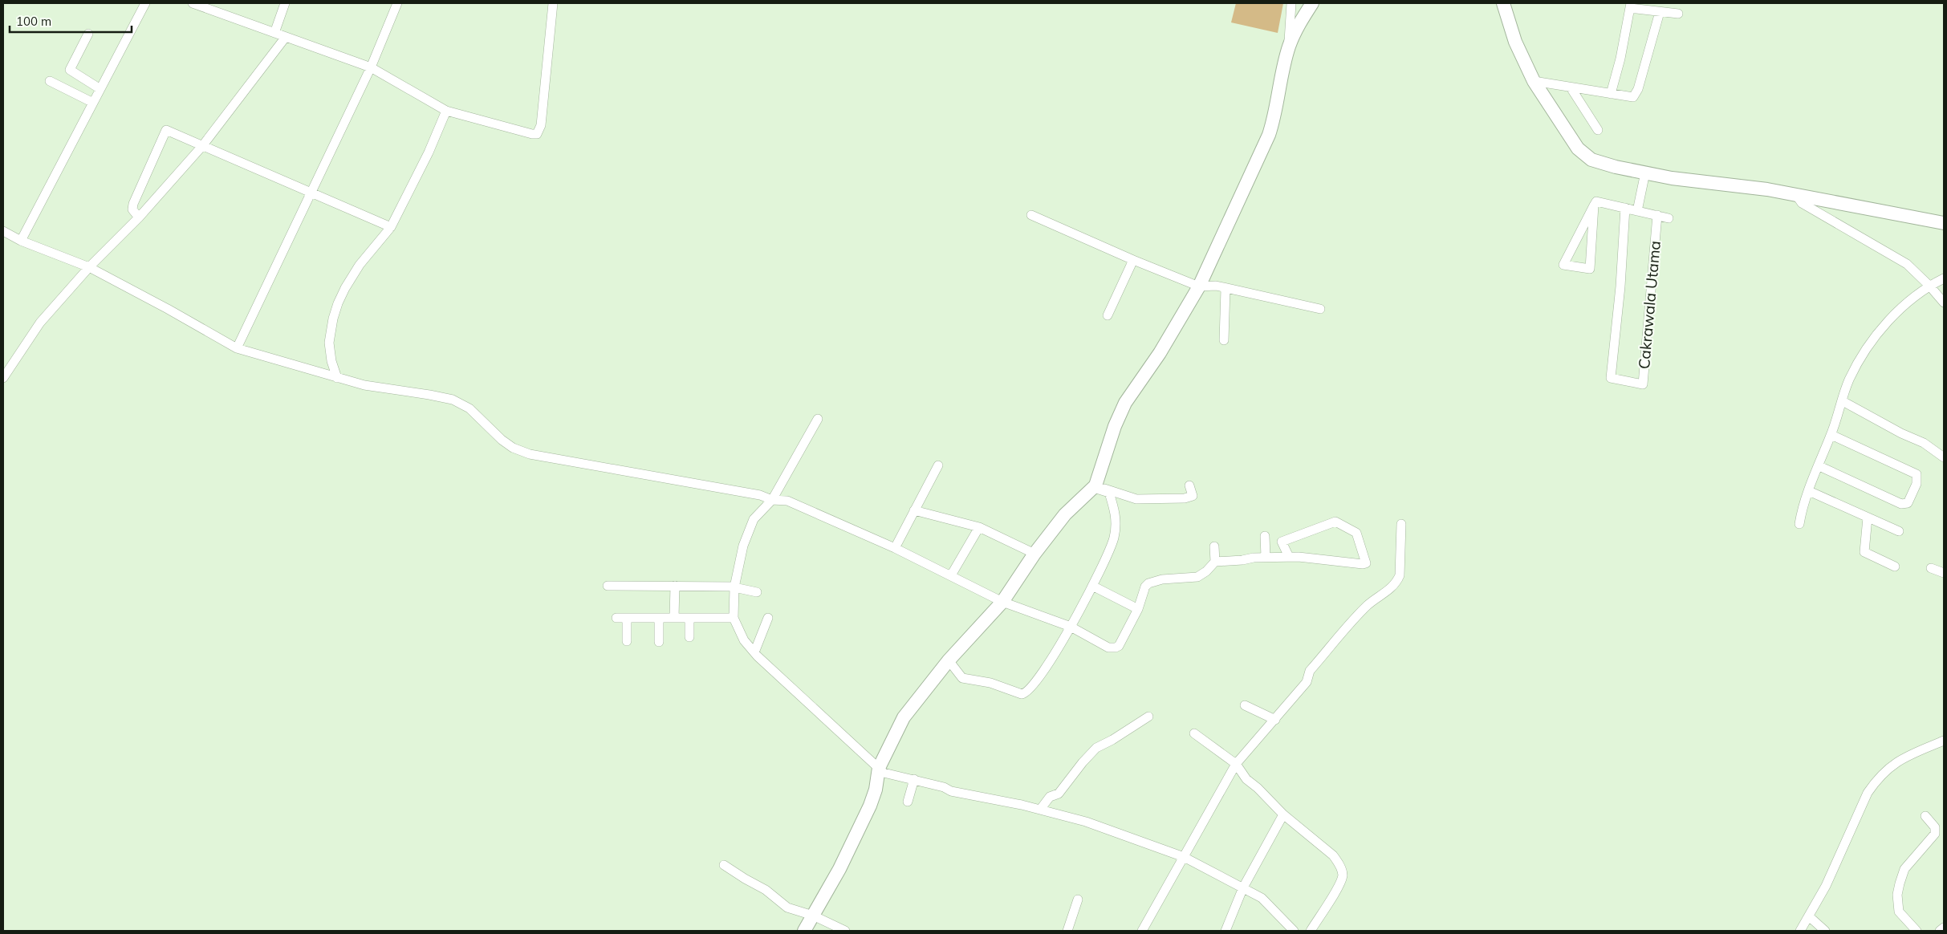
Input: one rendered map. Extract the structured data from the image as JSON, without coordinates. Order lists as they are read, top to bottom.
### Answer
{
  "streets": {
    "street": ["Cakrawala Utama"]
  },
  "scale_bar": "100 m"
}
